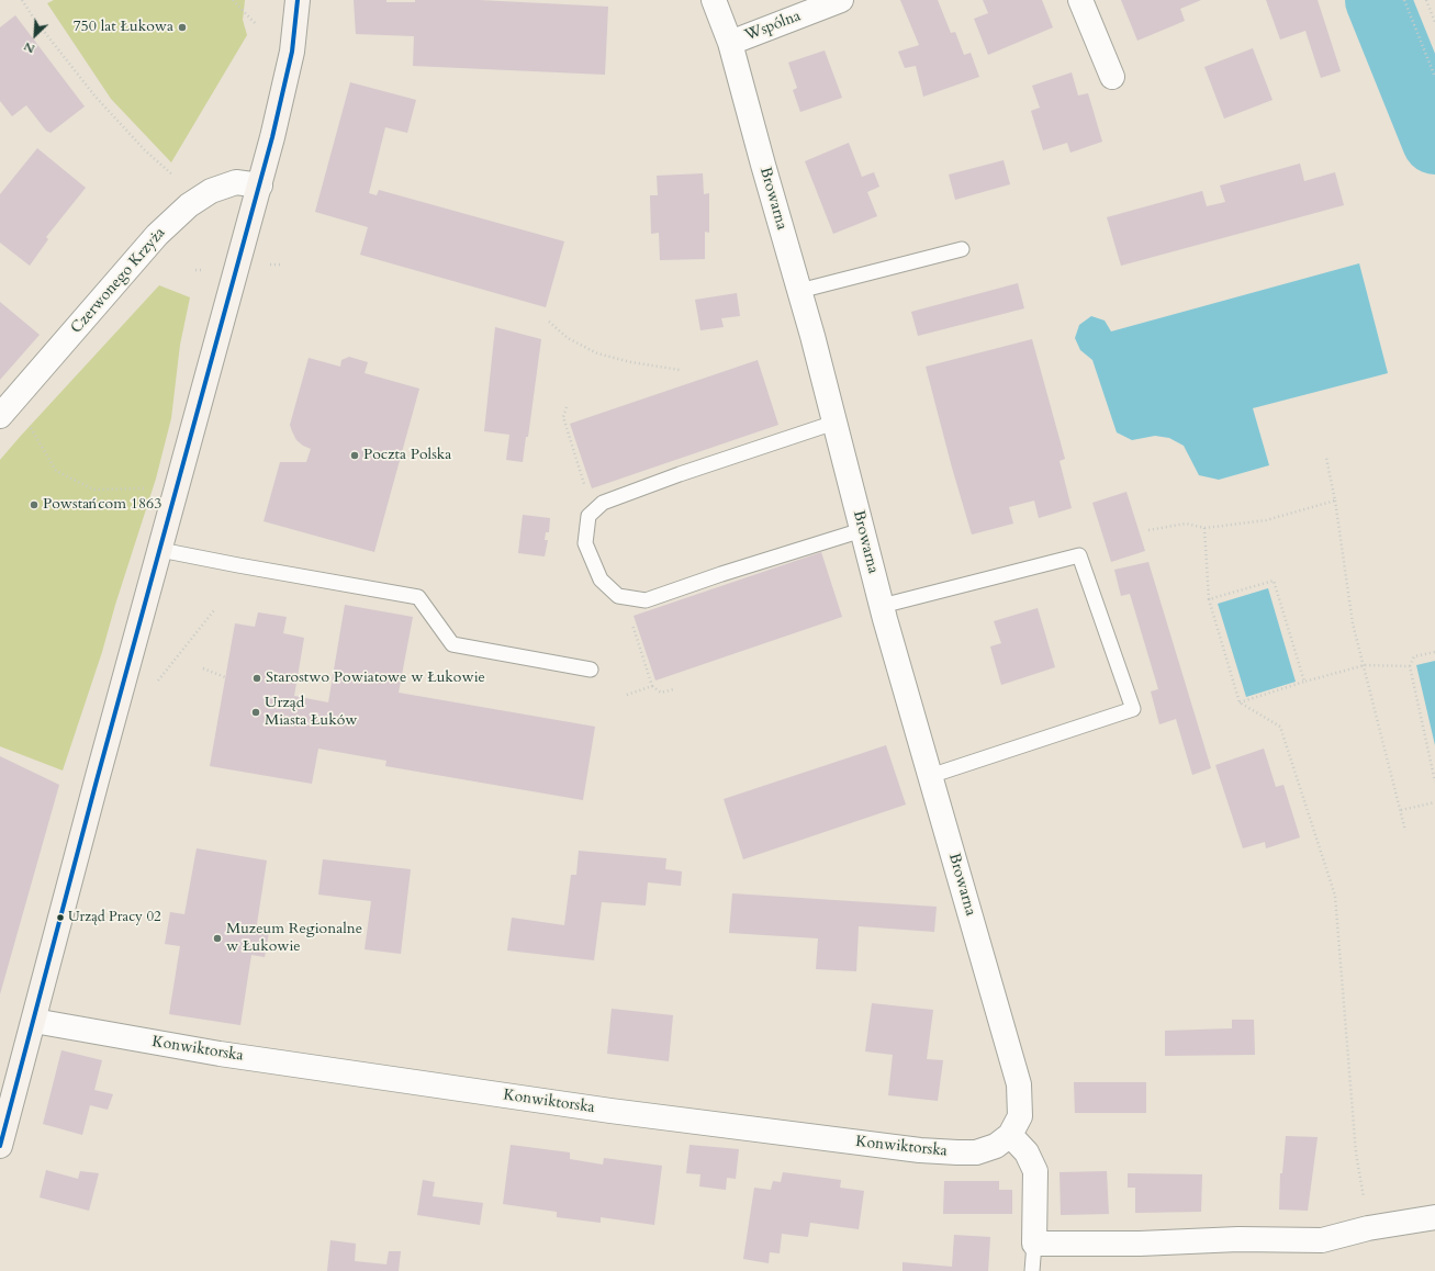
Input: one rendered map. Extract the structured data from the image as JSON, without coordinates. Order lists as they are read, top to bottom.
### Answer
{
  "streets": {
    "street": [
      "Wspólna",
      "Browarna",
      "Czerwonego Krzyża",
      "Konwiktorska"
    ]
  },
  "crossings": [
    ["Wspólna", "Browarna"],
    ["Browarna", "Konwiktorska"]
  ],
  "places": [
    "750 lat Łukowa",
    "Poczta Polska",
    "Powstańcom 1863",
    "Starostwo Powiatowe w Łukowie",
    "Urząd Miasta Łuków",
    "Urząd Pracy 02",
    "Muzeum Regionalne w Łukowie"
  ],
  "north": "bottom left"
}
